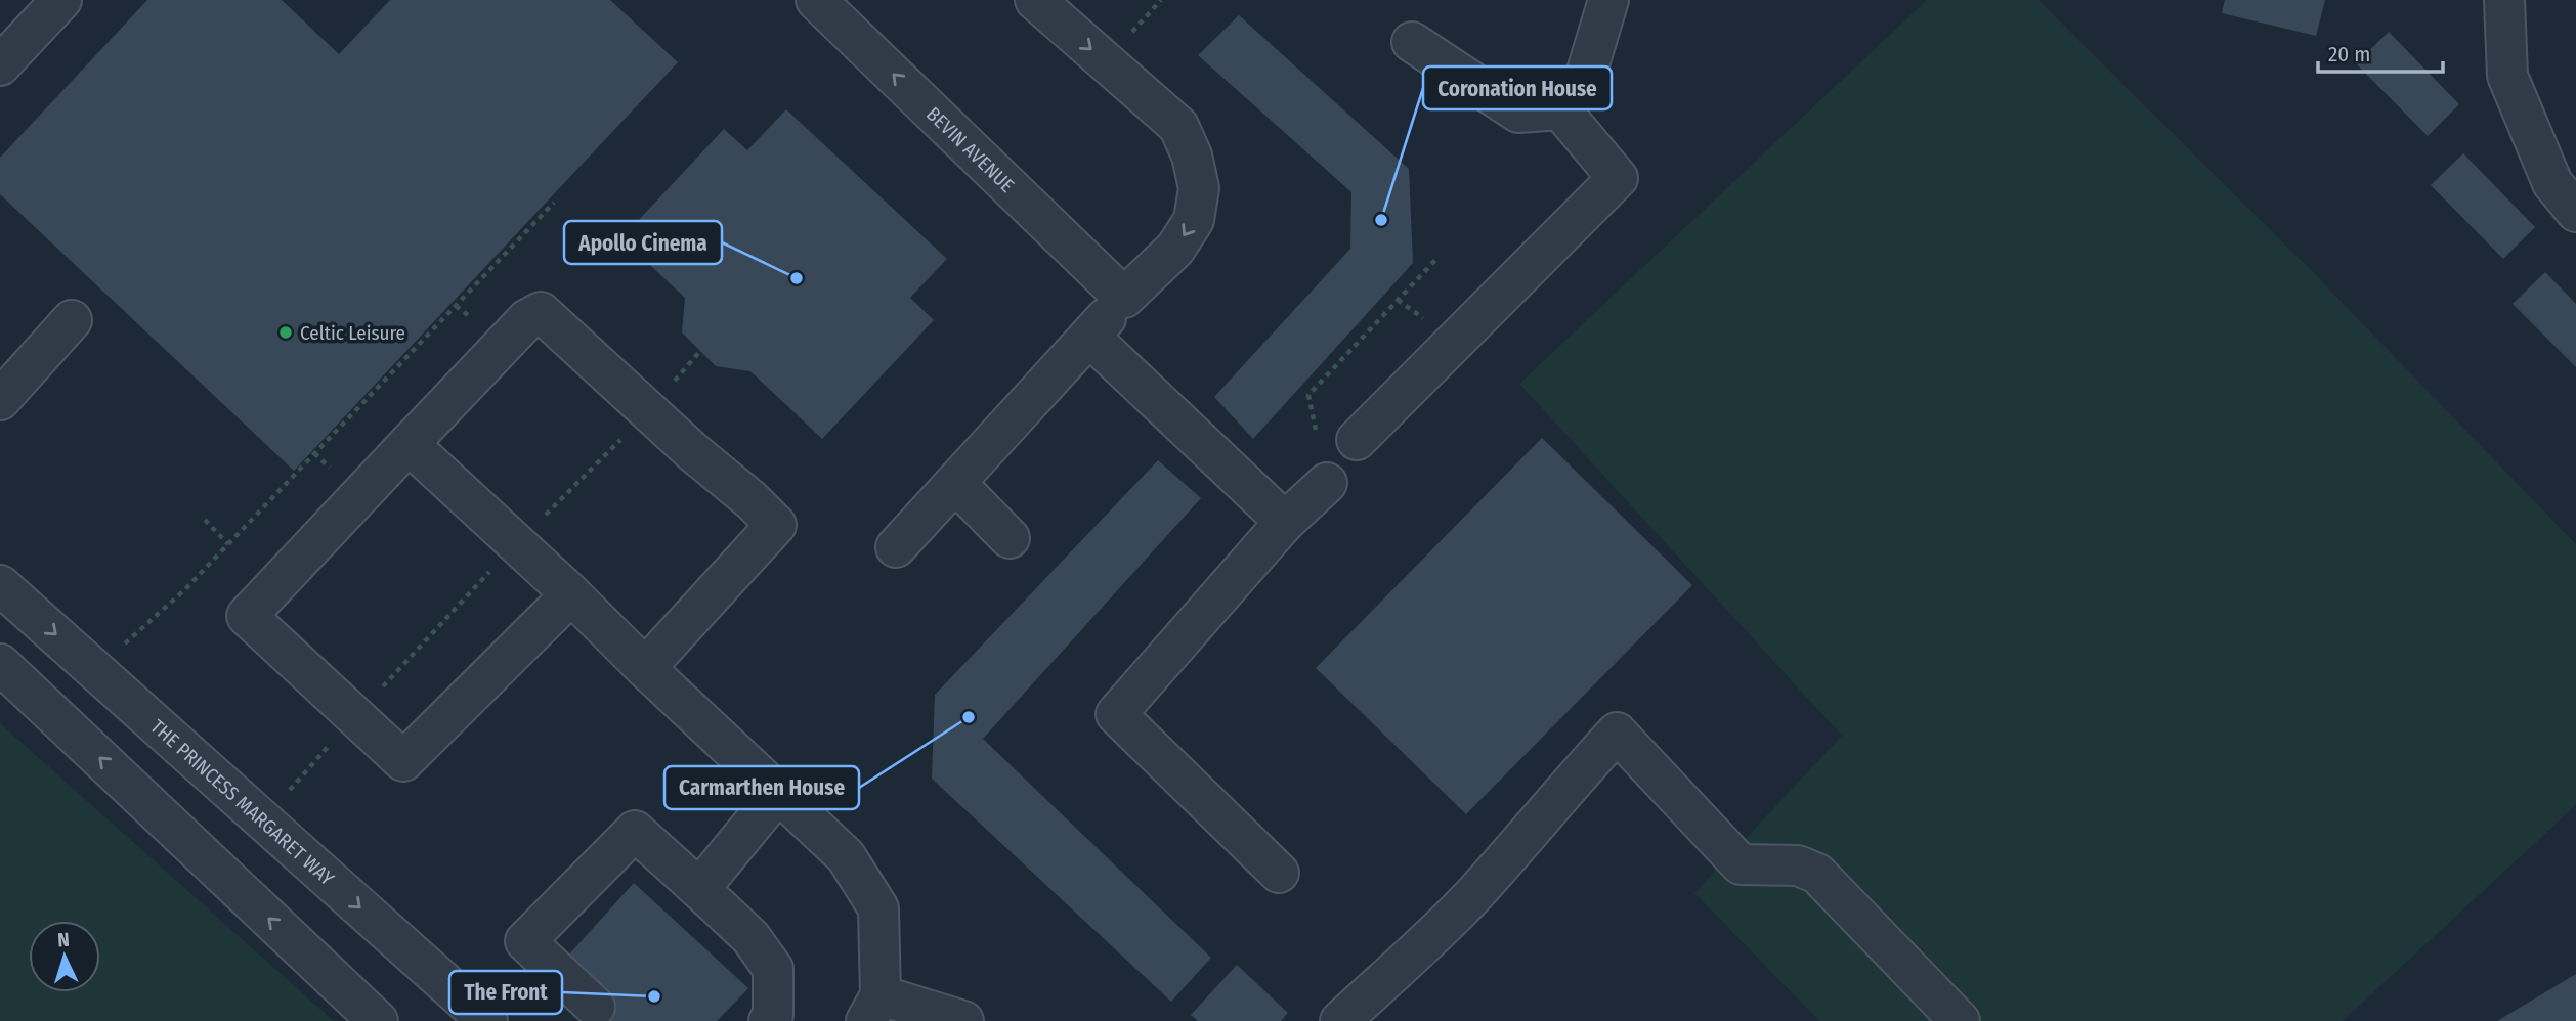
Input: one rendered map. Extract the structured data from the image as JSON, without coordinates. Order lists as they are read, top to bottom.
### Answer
{
  "streets": {
    "street": ["BEVIN AVENUE", "THE PRINCESS MARGARET WAY"]
  },
  "one_way": ["BEVIN AVENUE"],
  "places": [
    "Coronation House",
    "Apollo Cinema",
    "Celtic Leisure",
    "Carmarthen House",
    "The Front"
  ],
  "scale_bar": "20 m",
  "north": "top"
}
